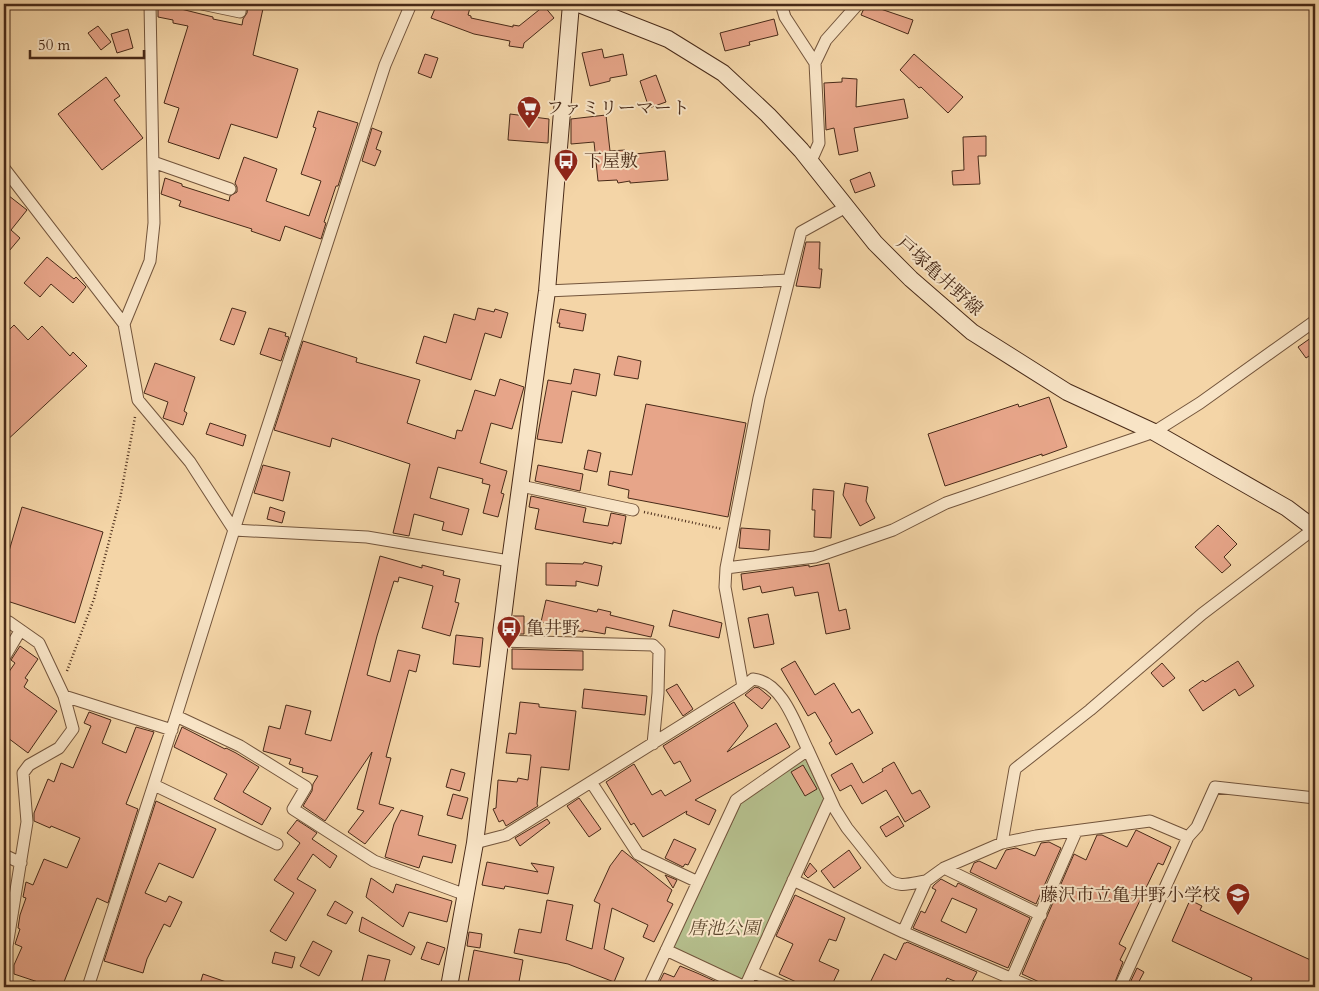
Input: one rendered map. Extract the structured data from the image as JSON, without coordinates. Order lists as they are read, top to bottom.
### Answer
{
  "streets": {
    "street": ["戸塚亀井野線"]
  },
  "parks": ["唐池公園"],
  "places": {
    "supermarket": ["ファミリーマート"],
    "bus stop": ["下屋敷", "亀井野"],
    "school or university": ["藤沢市立亀井野小学校"]
  },
  "scale_bar": "50 m"
}
